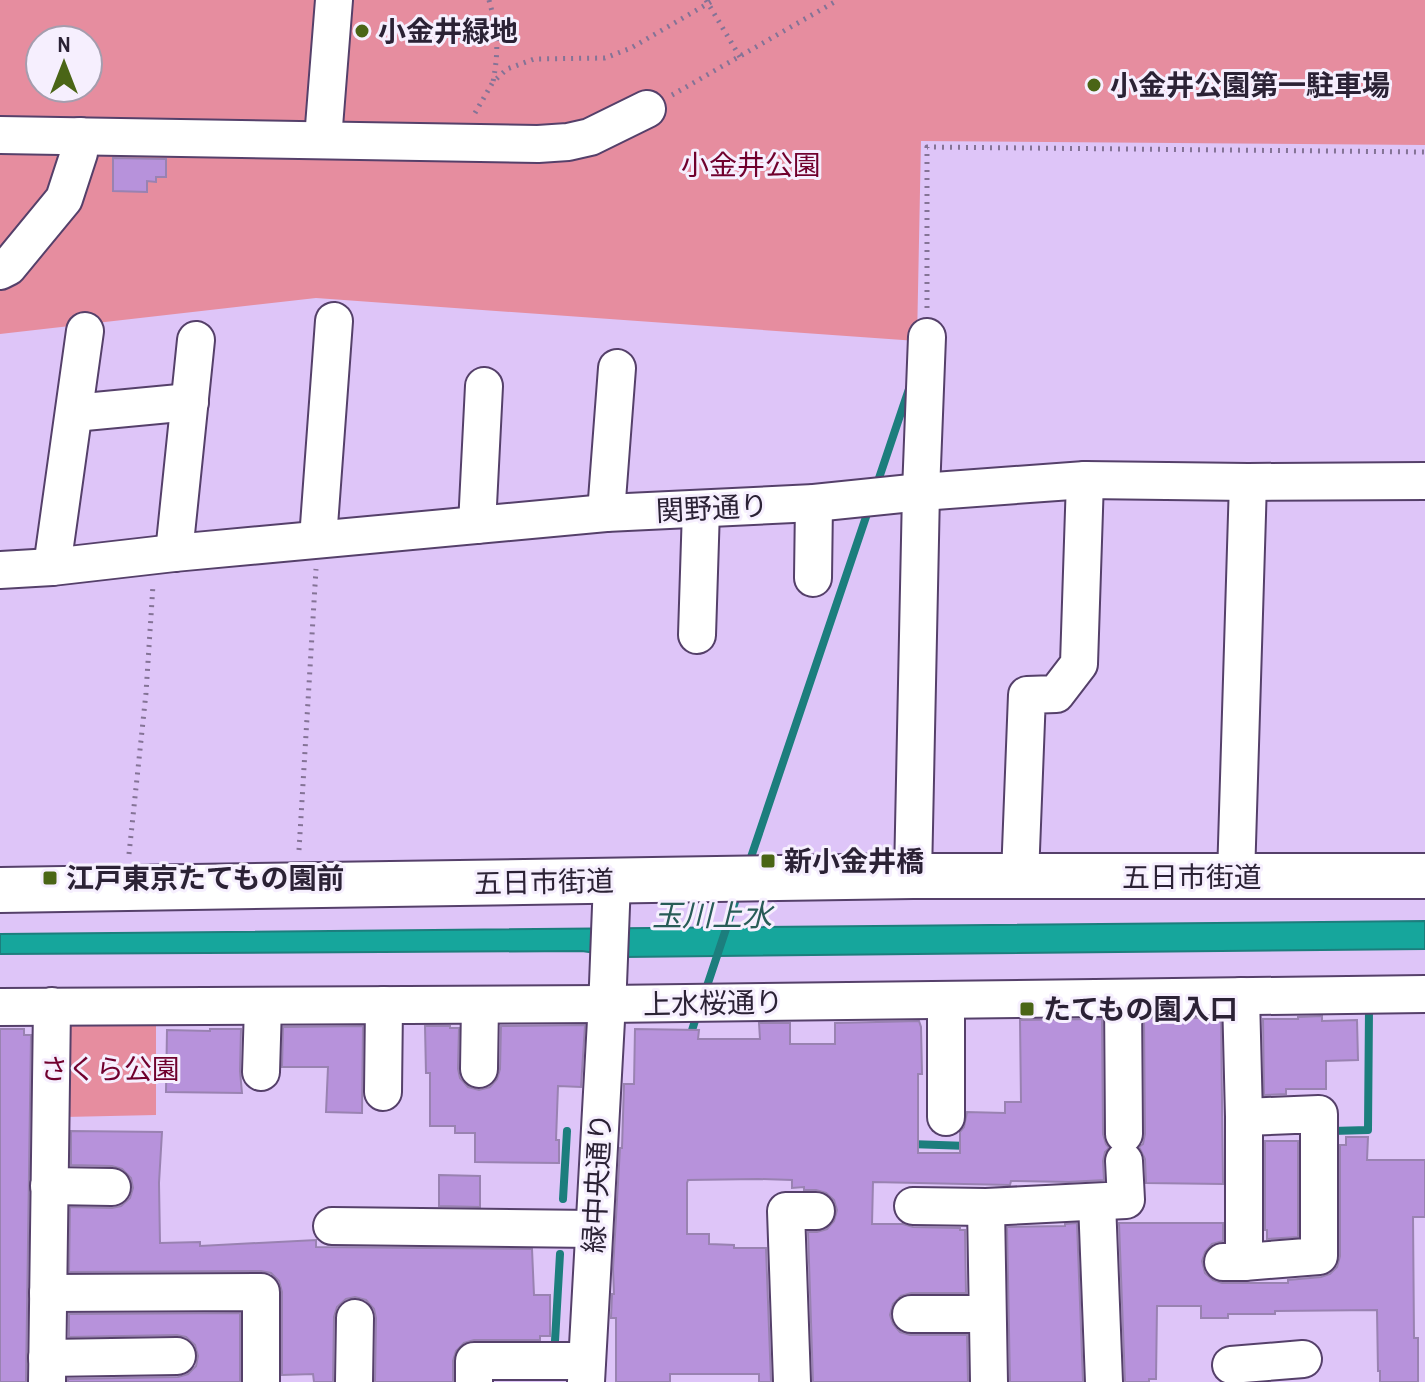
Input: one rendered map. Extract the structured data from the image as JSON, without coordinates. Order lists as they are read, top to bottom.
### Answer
{
  "streets": {
    "main road": ["五日市街道"],
    "street": ["関野通り", "上水桜通り", "緑中央通り"]
  },
  "crossings": [
    ["上水桜通り", "緑中央通り"]
  ],
  "water": ["玉川上水"],
  "parks": ["小金井公園", "さくら公園"],
  "places": {
    "other": ["小金井緑地", "小金井公園第一駐車場"],
    "transit": ["新小金井橋", "江戸東京たてもの園前", "たてもの園入口"]
  },
  "north": "top"
}
